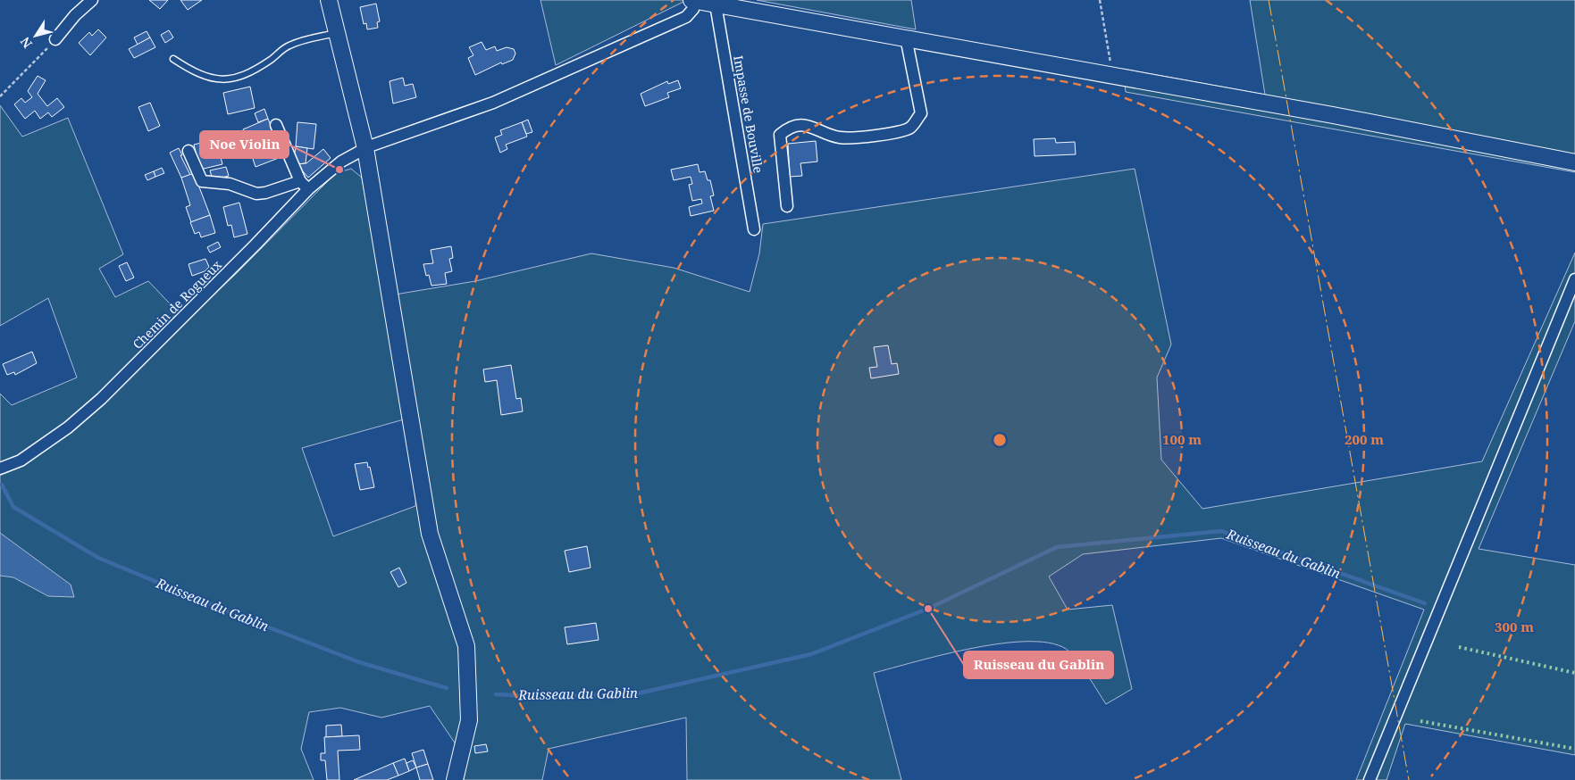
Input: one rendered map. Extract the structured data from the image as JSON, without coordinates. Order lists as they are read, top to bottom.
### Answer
{
  "streets": {
    "street": ["Impasse de Bouville", "Chemin de Rogueux"]
  },
  "water": ["Ruisseau du Gablin"],
  "places": ["Noe Violin", "Ruisseau du Gablin"],
  "north": "bottom left",
  "rings": ["100 m", "200 m", "300 m"]
}
